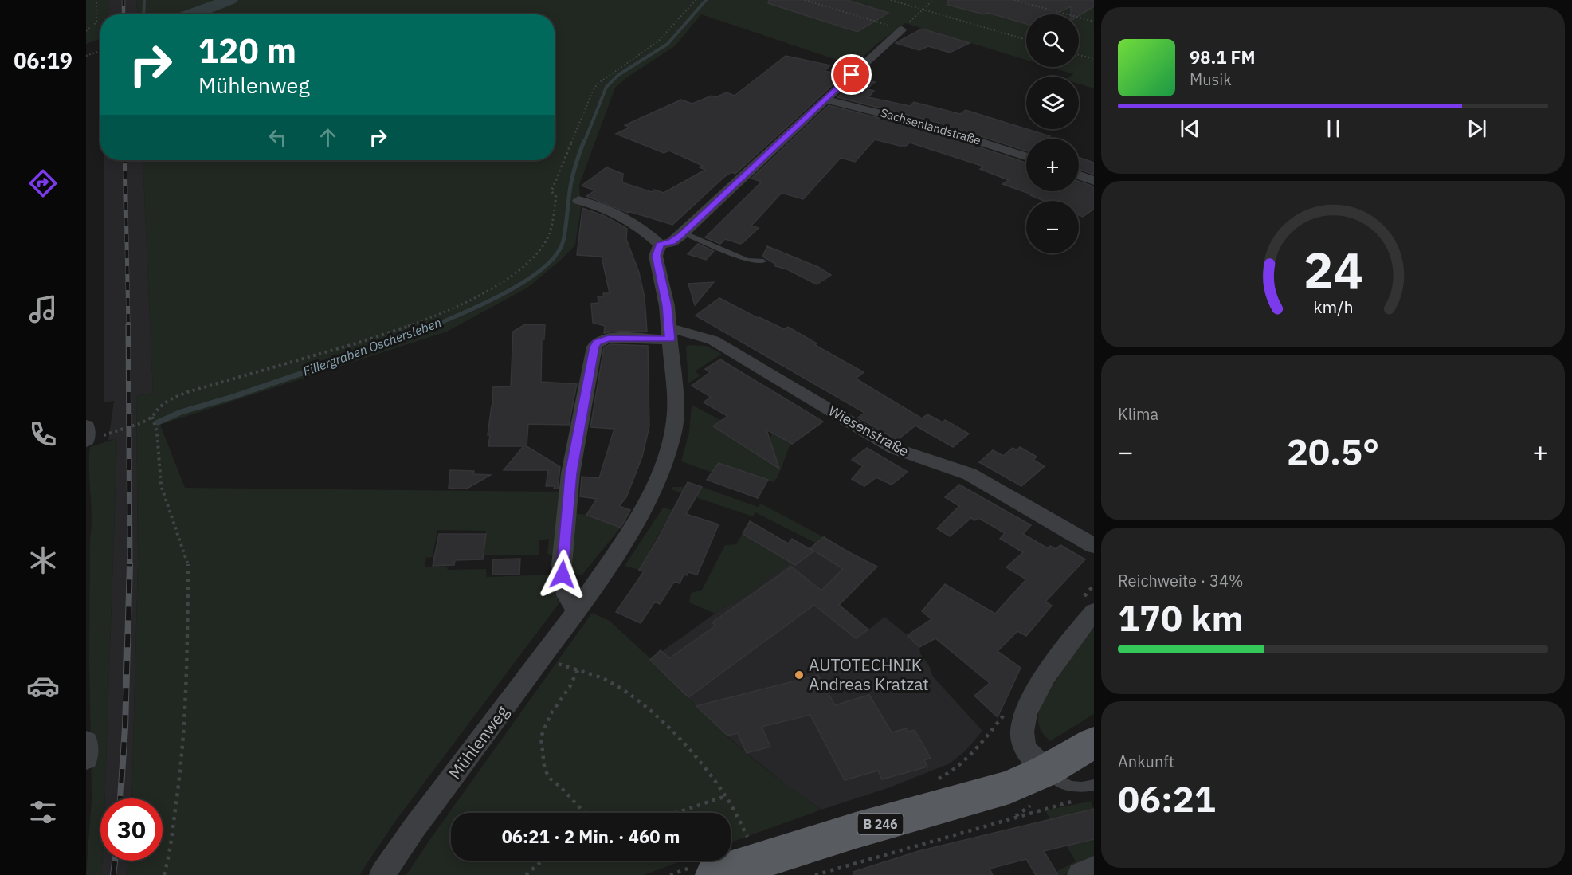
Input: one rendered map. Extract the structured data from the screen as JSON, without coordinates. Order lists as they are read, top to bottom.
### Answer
{
  "streets": {
    "main road": ["B 246"],
    "street": ["Sachsenlandstraße", "Wiesenstraße", "Mühlenweg"]
  },
  "crossings": [
    ["Wiesenstraße", "Mühlenweg"]
  ],
  "water": ["Fillergraben Oschersleben"],
  "places": ["AUTOTECHNIK Andreas Kratzat"],
  "page": {
    "tabs": "06:19",
    "map_buttons": ["+", "−"],
    "turn": ["120 m", "Mühlenweg"],
    "song": ["98.1 FM", "Musik"],
    "tile": [
      "Klima",
      ["Reichweite · 34%", "170 km"],
      ["Ankunft", "06:21"]
    ],
    "heat": ["−", "20.5°", "+"],
    "limit": "30",
    "trip": "06:21 · 2 Min. · 460 m",
    "gauge": ["24", "km/h"]
  }
}
